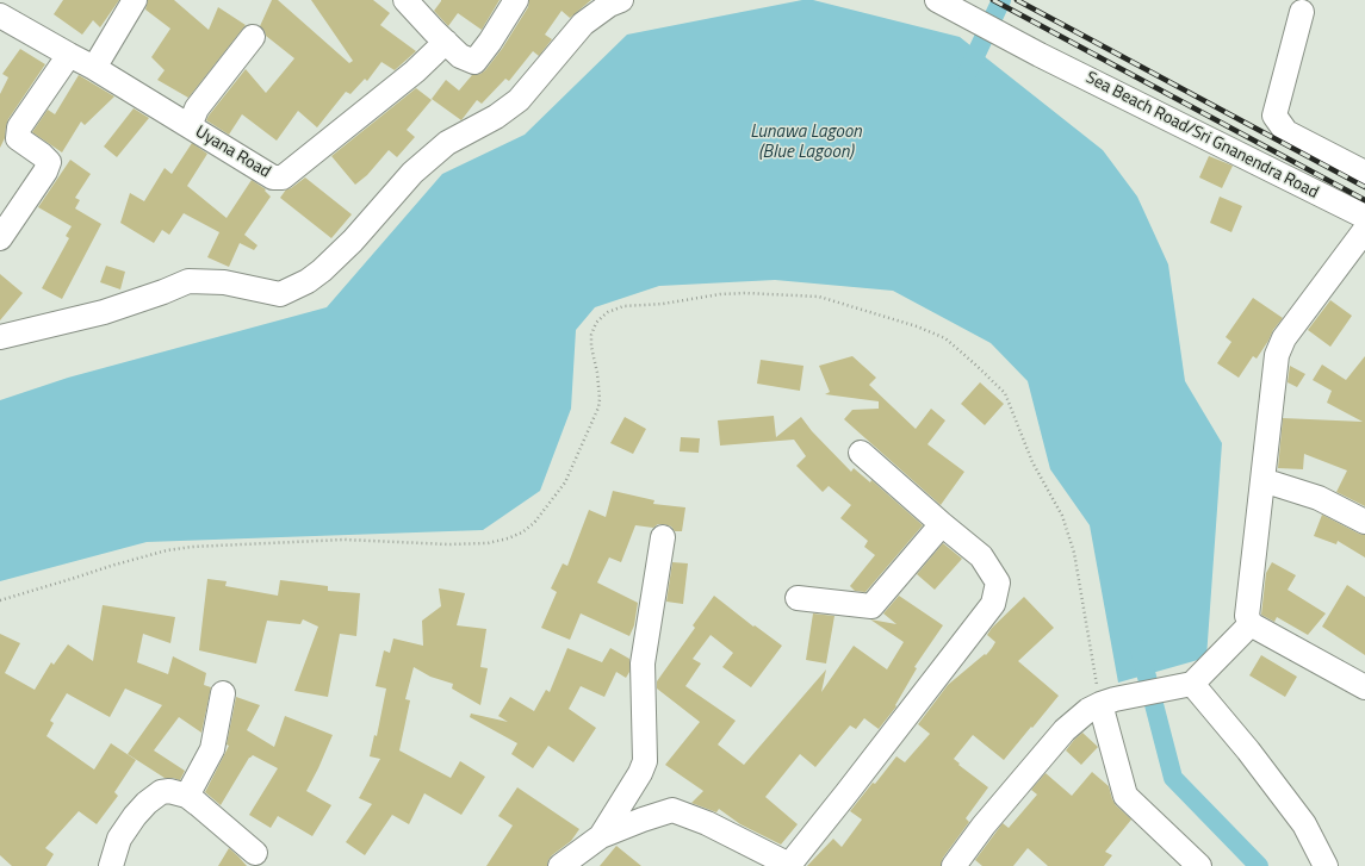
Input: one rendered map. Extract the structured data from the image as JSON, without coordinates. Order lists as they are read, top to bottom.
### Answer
{
  "streets": {
    "street": ["Sea Beach Road/Sri Gnanendra Road", "Uyana Road"]
  },
  "water": ["Lunawa Lagoon (Blue Lagoon)"]
}
